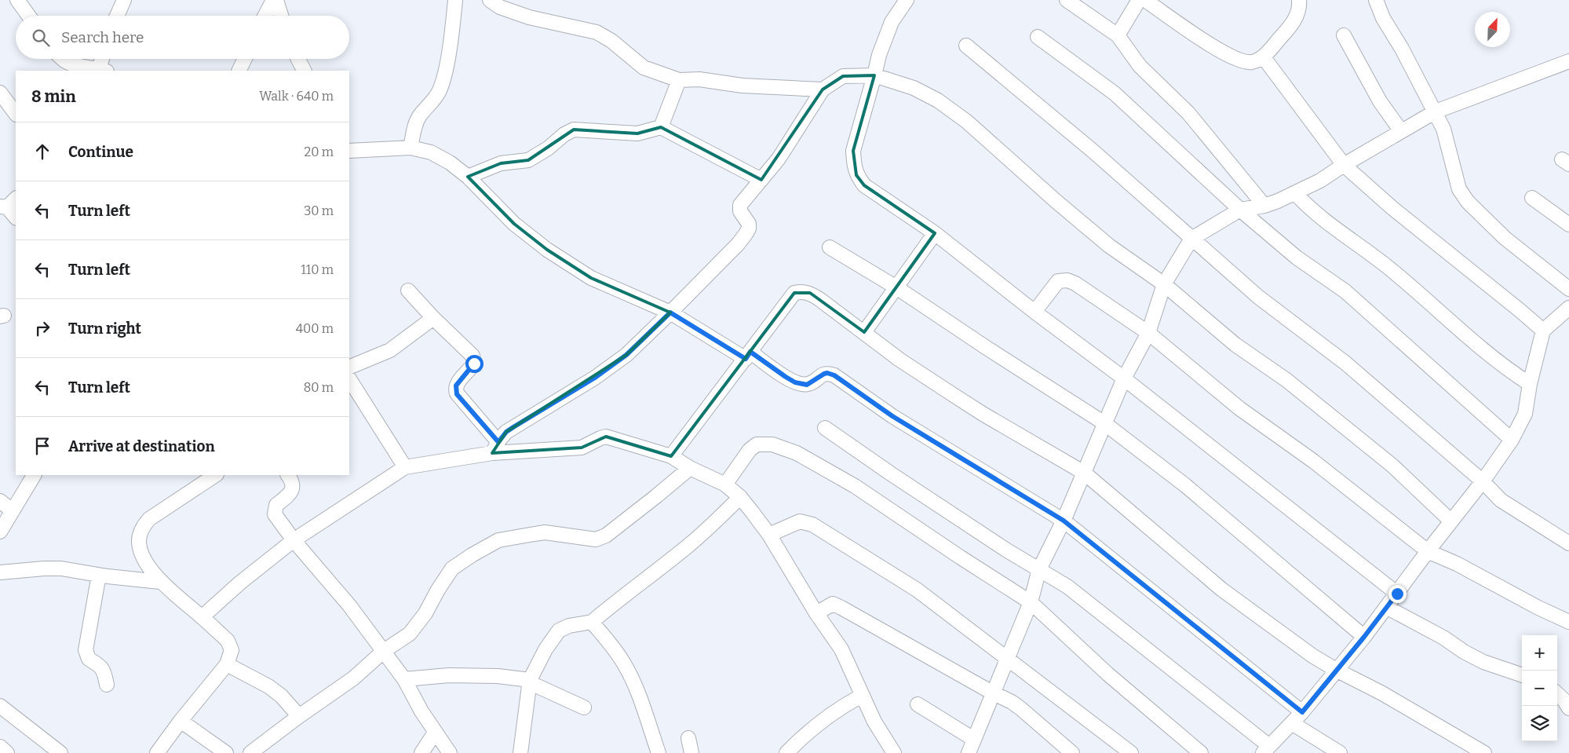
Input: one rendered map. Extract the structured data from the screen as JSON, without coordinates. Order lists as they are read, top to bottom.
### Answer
{
  "north": "top right",
  "page": {
    "search": "Search here",
    "heading": ["8 min", "Walk · 640 m"],
    "list": [
      ["Continue", "20 m"],
      ["Turn left", "30 m"],
      ["Turn left", "110 m"],
      ["Turn right", "400 m"],
      ["Turn left", "80 m"],
      "Arrive at destination"
    ],
    "map_buttons": ["+", "−"]
  }
}
